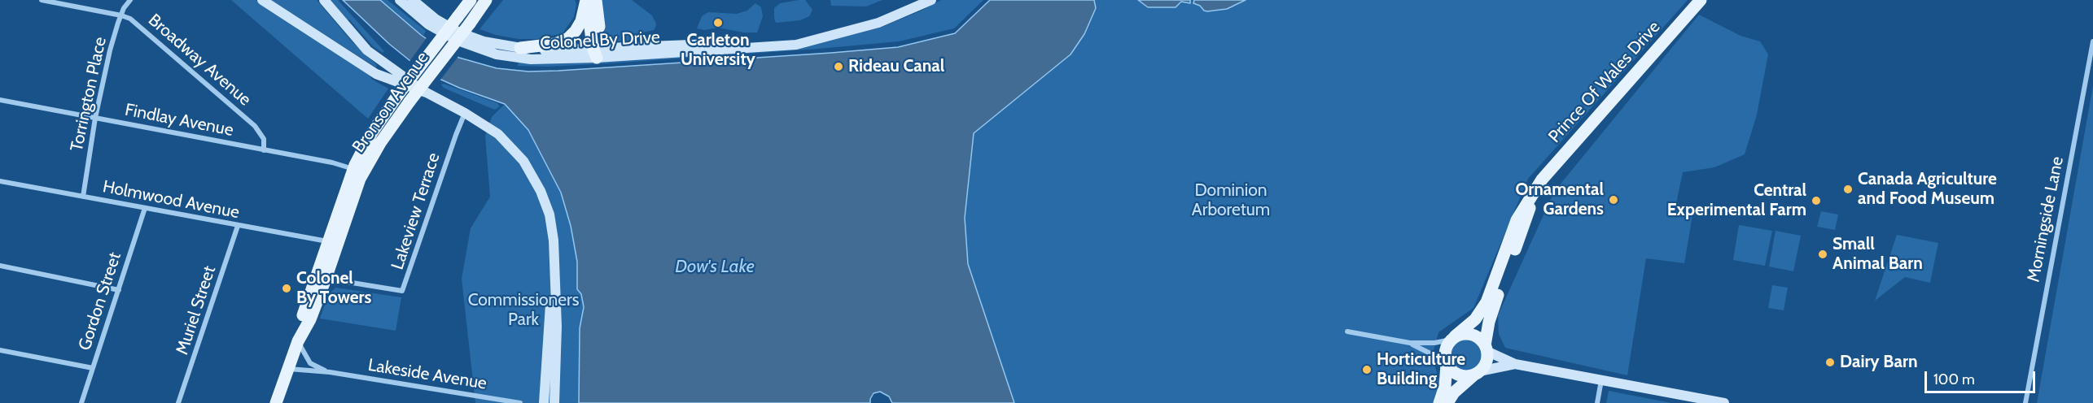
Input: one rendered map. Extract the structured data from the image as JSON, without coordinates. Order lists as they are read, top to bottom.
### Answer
{
  "streets": {
    "main road": ["Colonel By Drive", "Prince Of Wales Drive", "Bronson Avenue"],
    "street": [
      "Broadway Avenue",
      "Torrington Place",
      "Findlay Avenue",
      "Holmwood Avenue",
      "Lakeview Terrace",
      "Morningside Lane",
      "Gordon Street",
      "Muriel Street",
      "Lakeside Avenue"
    ]
  },
  "crossings": [
    ["Broadway Avenue", "Torrington Place"],
    ["Broadway Avenue", "Findlay Avenue"],
    ["Torrington Place", "Findlay Avenue"],
    ["Torrington Place", "Holmwood Avenue"],
    ["Bronson Avenue", "Findlay Avenue"],
    ["Bronson Avenue", "Holmwood Avenue"],
    ["Bronson Avenue", "Lakeview Terrace"],
    ["Bronson Avenue", "Lakeside Avenue"],
    ["Holmwood Avenue", "Gordon Street"],
    ["Holmwood Avenue", "Muriel Street"]
  ],
  "water": ["Dow's Lake"],
  "parks": ["Dominion Arboretum", "Commissioners Park"],
  "places": [
    "Carleton University",
    "Rideau Canal",
    "Canada Agriculture and Food Museum",
    "Ornamental Gardens",
    "Central Experimental Farm",
    "Small Animal Barn",
    "Colonel By Towers",
    "Dairy Barn",
    "Horticulture Building"
  ],
  "scale_bar": "100 m"
}
